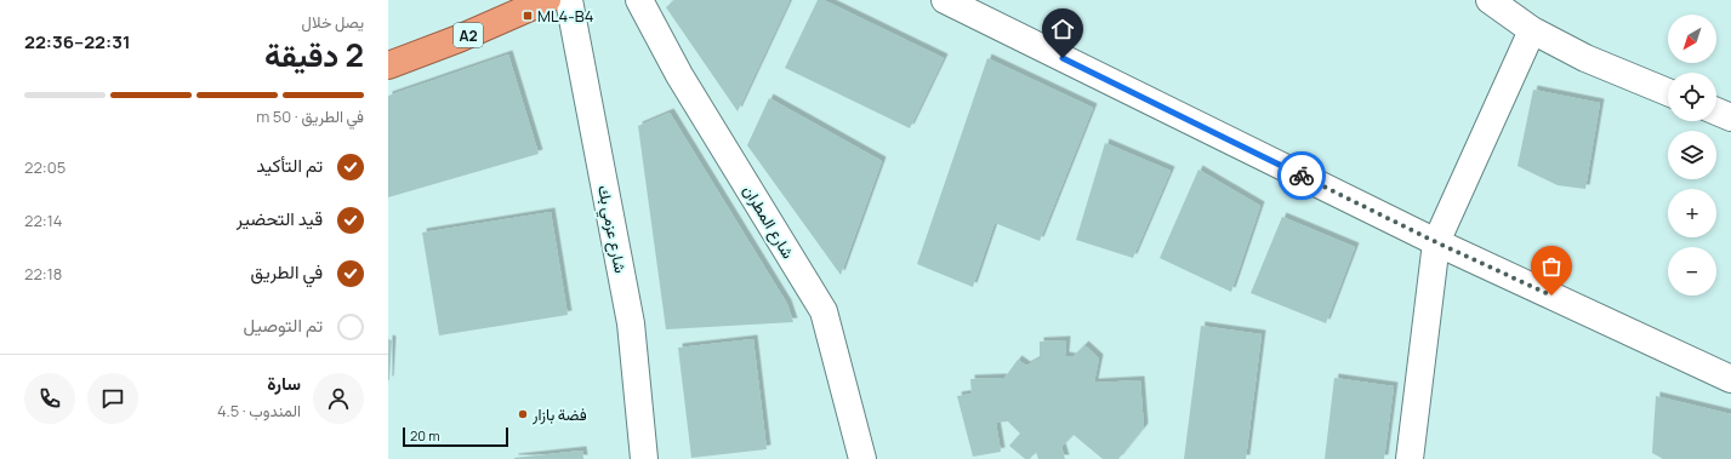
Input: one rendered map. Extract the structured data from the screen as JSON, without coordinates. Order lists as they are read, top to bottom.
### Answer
{
  "streets": {
    "highway": ["A2"],
    "street": ["شارع المطران", "شارع عزمي بك"]
  },
  "places": {
    "transit": ["ML4-B4"],
    "other": ["فضة بازار"]
  },
  "scale_bar": "20 m",
  "north": "bottom left",
  "page": {
    "heading": ["2 دقيقة", "يصل خلال", "22:31–22:36"],
    "panel": ["سارة", "المندوب · 4.5"],
    "map_buttons": ["+", "−"],
    "bar": "في الطريق · 50 m",
    "list": [
      ["تم التأكيد", "22:05"],
      ["قيد التحضير", "22:14"],
      ["في الطريق", "22:18"],
      "تم التوصيل"
    ],
    "scale": "20 m"
  }
}
